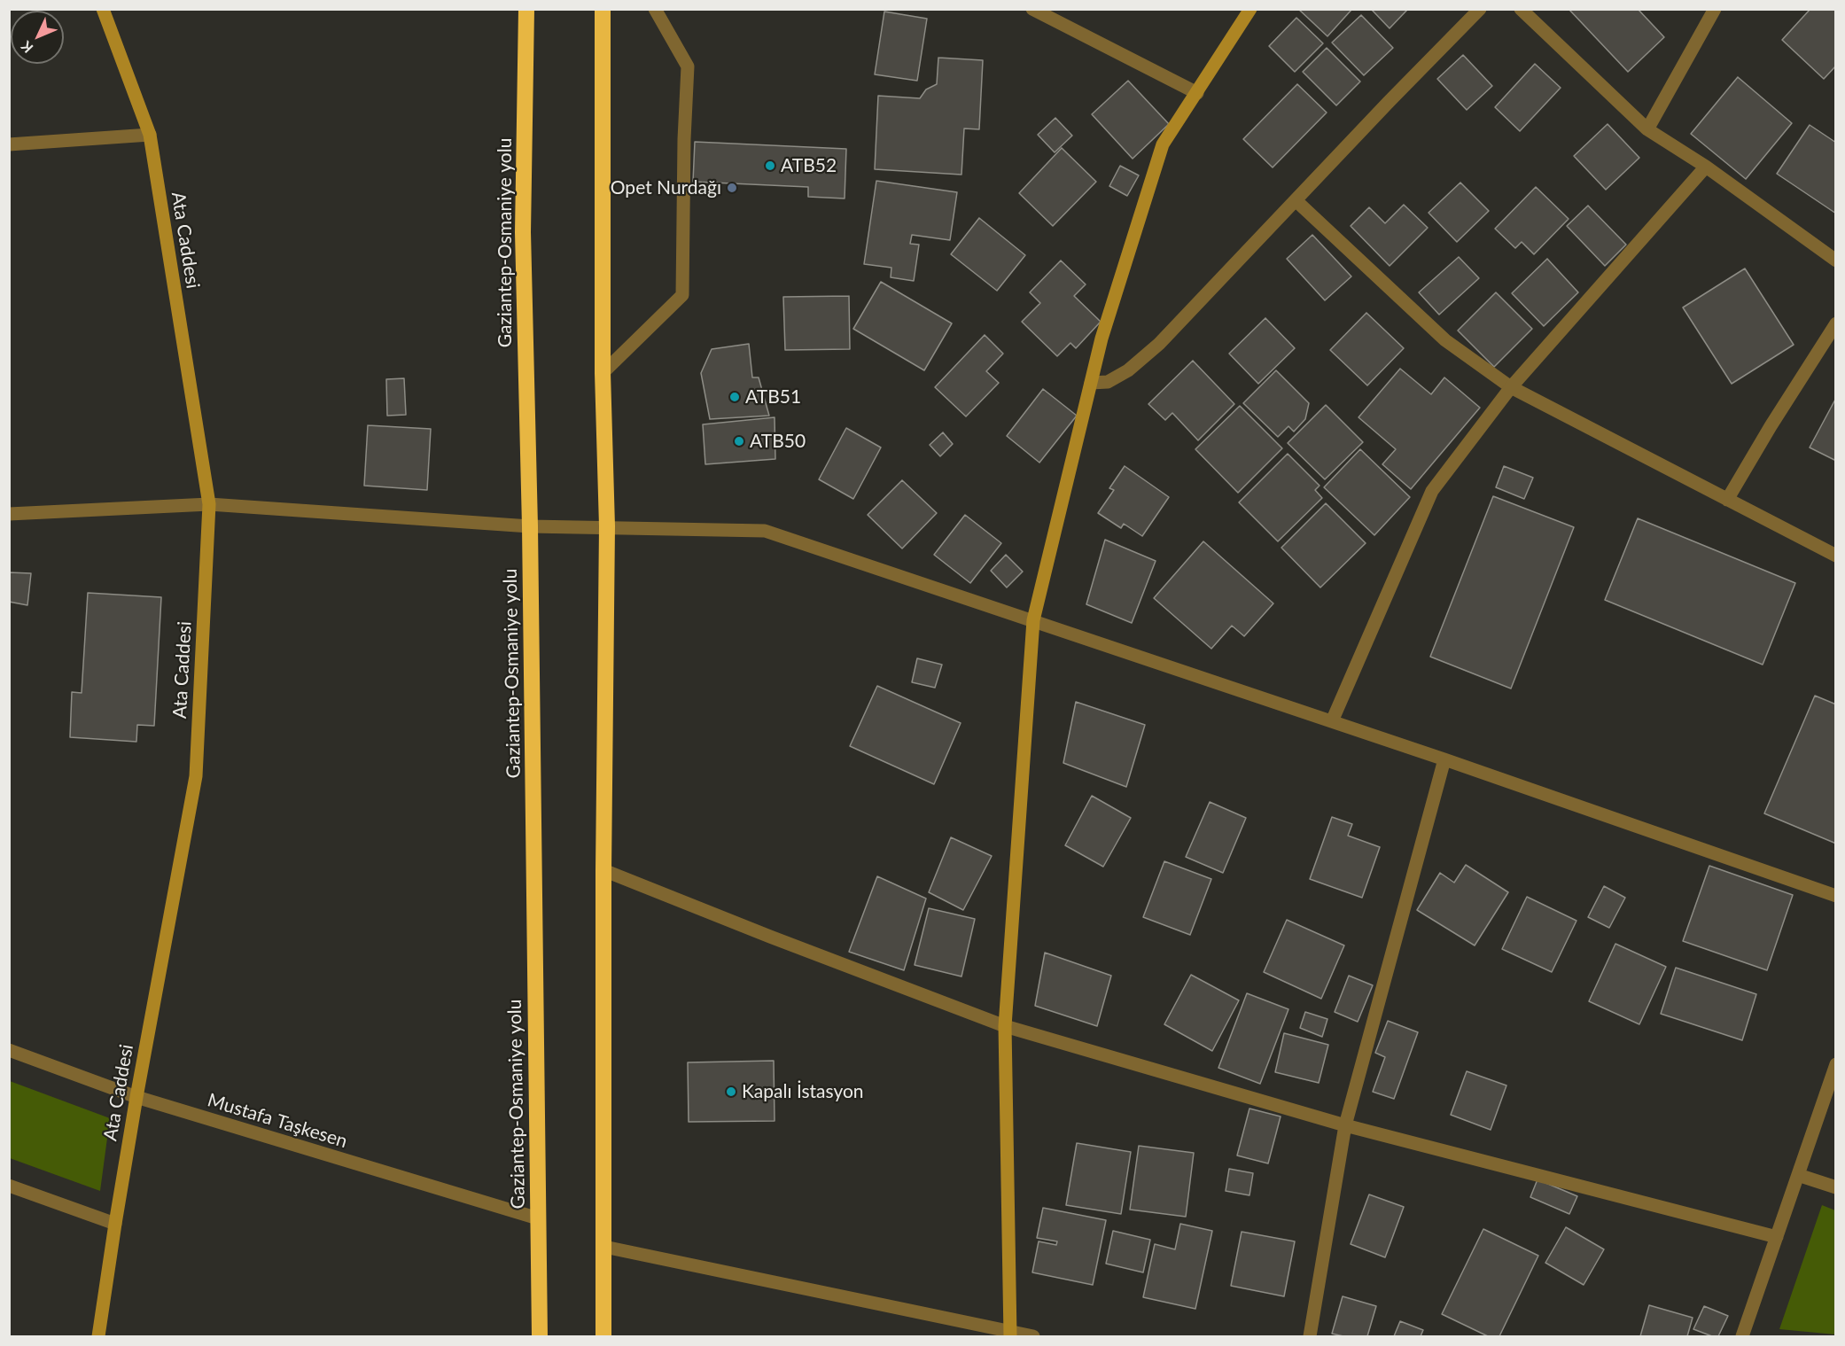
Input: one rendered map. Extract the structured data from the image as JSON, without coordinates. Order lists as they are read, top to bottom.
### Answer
{
  "streets": {
    "highway": ["Gaziantep-Osmaniye yolu"],
    "street": ["Ata Caddesi", "Mustafa Taşkesen"]
  },
  "crossings": [
    ["Ata Caddesi", "Mustafa Taşkesen"],
    ["Gaziantep-Osmaniye yolu", "Mustafa Taşkesen"]
  ],
  "places": [
    "ATB52",
    "Opet Nurdağı",
    "ATB51",
    "ATB50",
    "Kapalı İstasyon"
  ],
  "north": "bottom left"
}
